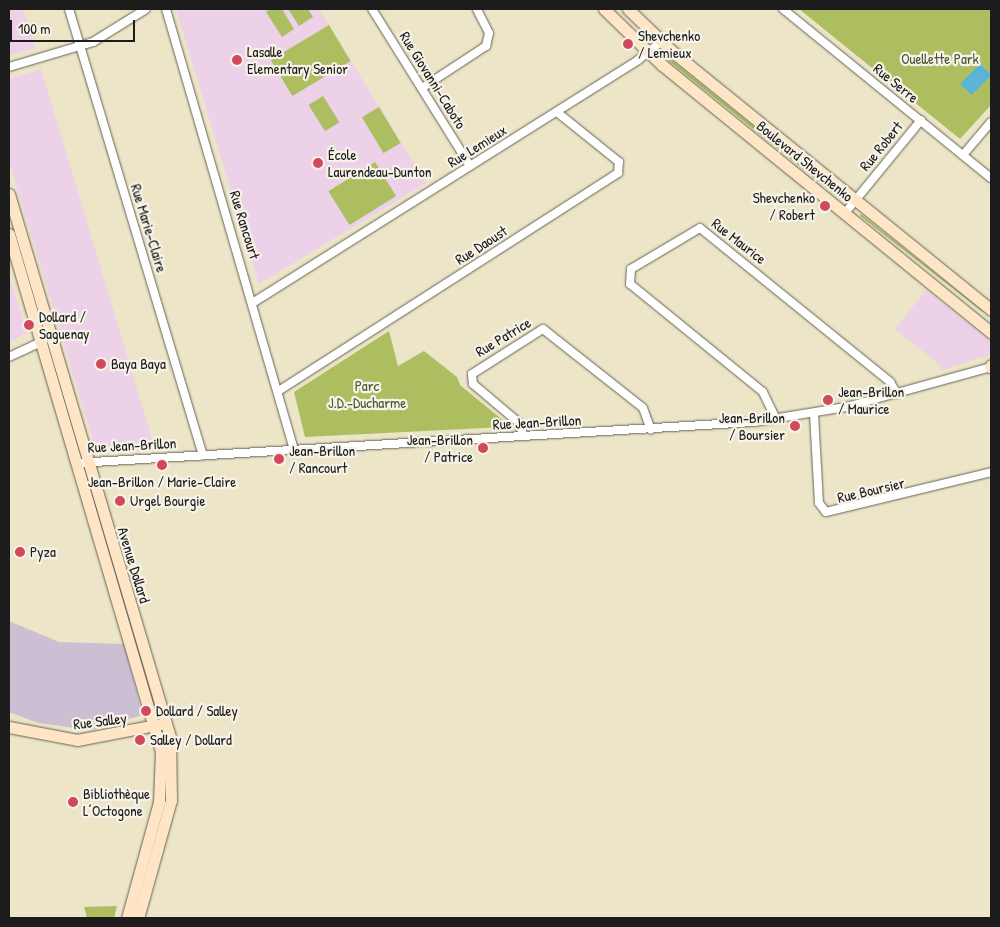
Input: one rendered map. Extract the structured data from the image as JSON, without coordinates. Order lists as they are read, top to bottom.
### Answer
{
  "streets": {
    "street": [
      "Rue Giovanni-Caboto",
      "Rue Serre",
      "Rue Lemieux",
      "Rue Robert",
      "Boulevard Shevchenko",
      "Rue Rancourt",
      "Rue Marie-Claire",
      "Rue Maurice",
      "Rue Daoust",
      "Rue Patrice",
      "Rue Jean-Brillon",
      "Rue Boursier",
      "Avenue Dollard",
      "Rue Salley"
    ]
  },
  "crossings": [
    ["Rue Giovanni-Caboto", "Rue Lemieux"],
    ["Rue Serre", "Rue Robert"],
    ["Rue Lemieux", "Boulevard Shevchenko"],
    ["Rue Lemieux", "Rue Rancourt"],
    ["Rue Lemieux", "Rue Daoust"],
    ["Rue Robert", "Boulevard Shevchenko"],
    ["Rue Rancourt", "Rue Daoust"],
    ["Rue Rancourt", "Rue Jean-Brillon"],
    ["Rue Marie-Claire", "Rue Jean-Brillon"],
    ["Rue Maurice", "Rue Jean-Brillon"],
    ["Rue Patrice", "Rue Jean-Brillon"],
    ["Rue Jean-Brillon", "Rue Boursier"],
    ["Rue Jean-Brillon", "Avenue Dollard"],
    ["Avenue Dollard", "Rue Salley"]
  ],
  "parks": ["Ouellette Park", "Parc J.D.-Ducharme"],
  "places": [
    "Shevchenko / Lemieux",
    "Lasalle Elementary Senior",
    "École Laurendeau-Dunton",
    "Shevchenko / Robert",
    "Dollard / Saguenay",
    "Baya Baya",
    "Jean-Brillon / Maurice",
    "Jean-Brillon / Boursier",
    "Jean-Brillon / Patrice",
    "Jean-Brillon / Rancourt",
    "Jean-Brillon / Marie-Claire",
    "Urgel Bourgie",
    "Pyza",
    "Dollard / Salley",
    "Salley / Dollard",
    "Bibliothèque L’Octogone"
  ],
  "scale_bar": "100 m"
}
